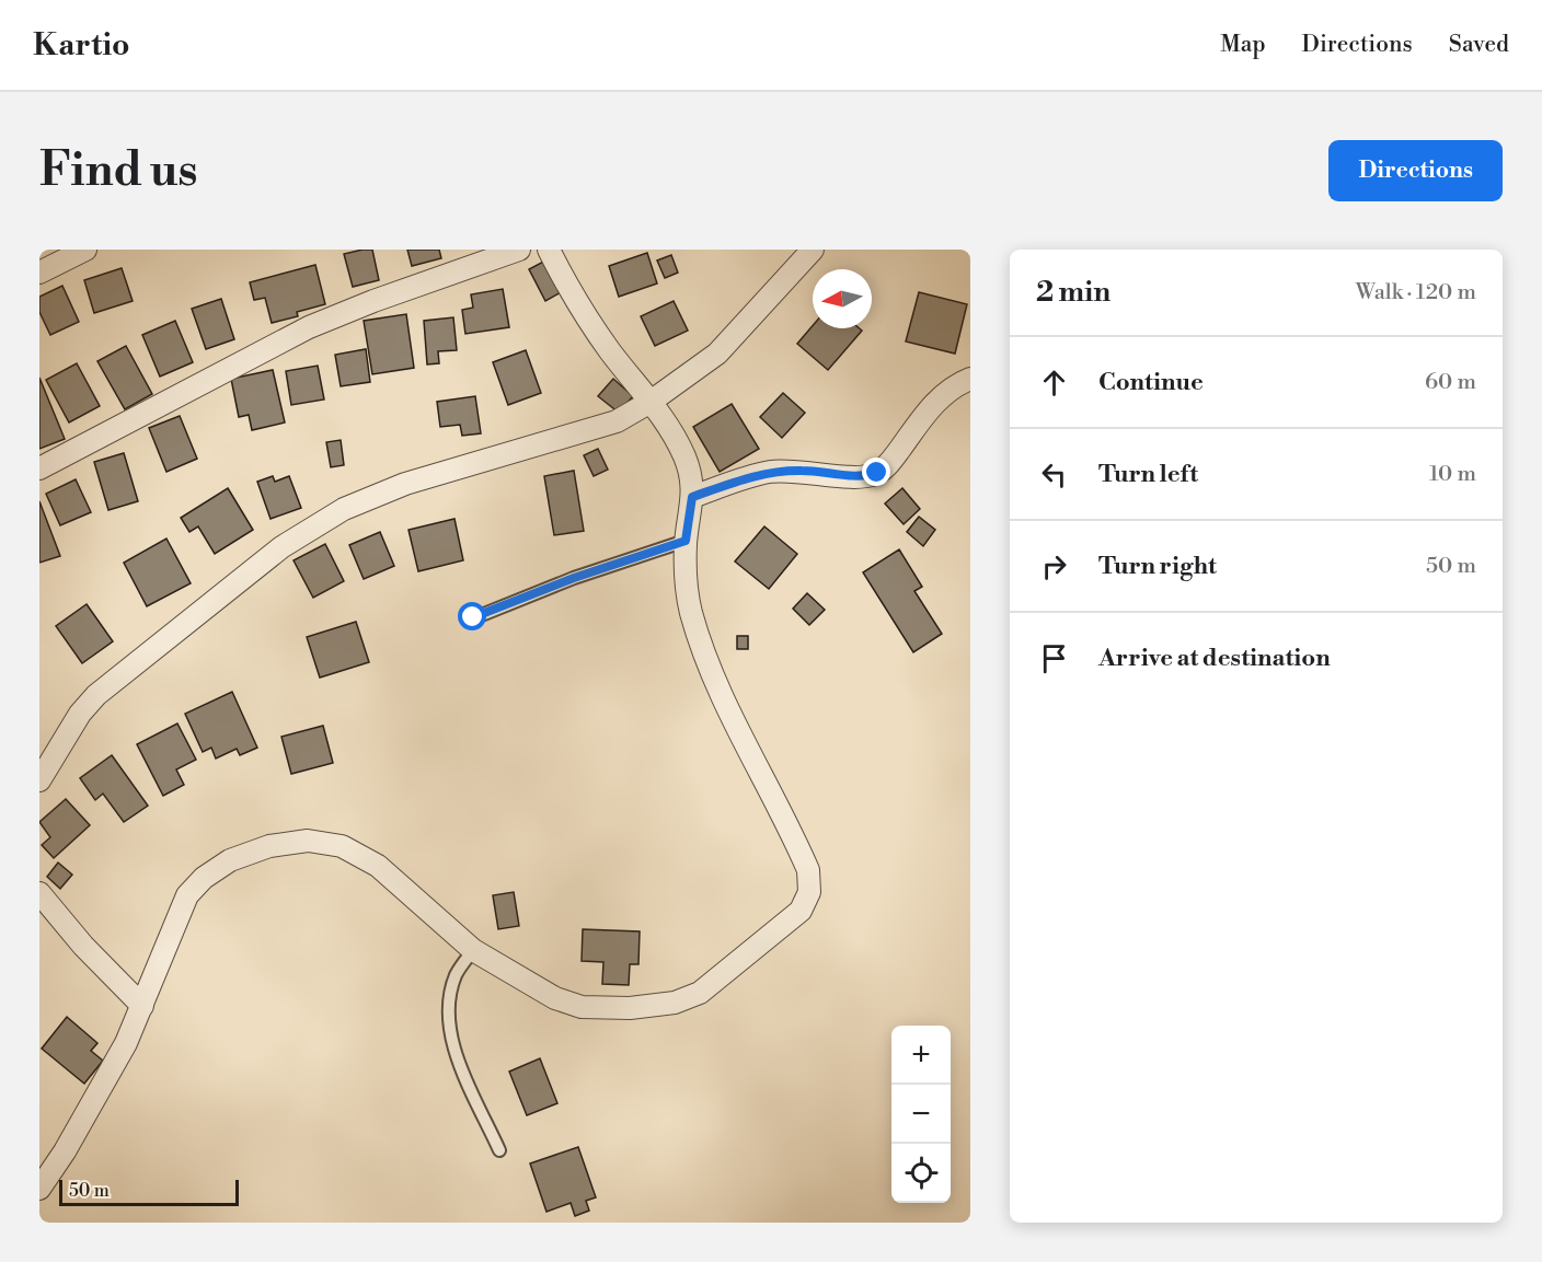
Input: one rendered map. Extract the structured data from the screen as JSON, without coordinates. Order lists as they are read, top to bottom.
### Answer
{
  "scale_bar": "50 m",
  "north": "left",
  "page": {
    "header": "Kartio",
    "nav": ["Map", "Directions", "Saved"],
    "buttons": "Directions",
    "title": "Find us",
    "heading": ["2 min", "Walk · 120 m"],
    "list": [
      ["Continue", "60 m"],
      ["Turn left", "10 m"],
      ["Turn right", "50 m"],
      "Arrive at destination"
    ],
    "map_buttons": ["+", "−"],
    "scale": "50 m"
  }
}
